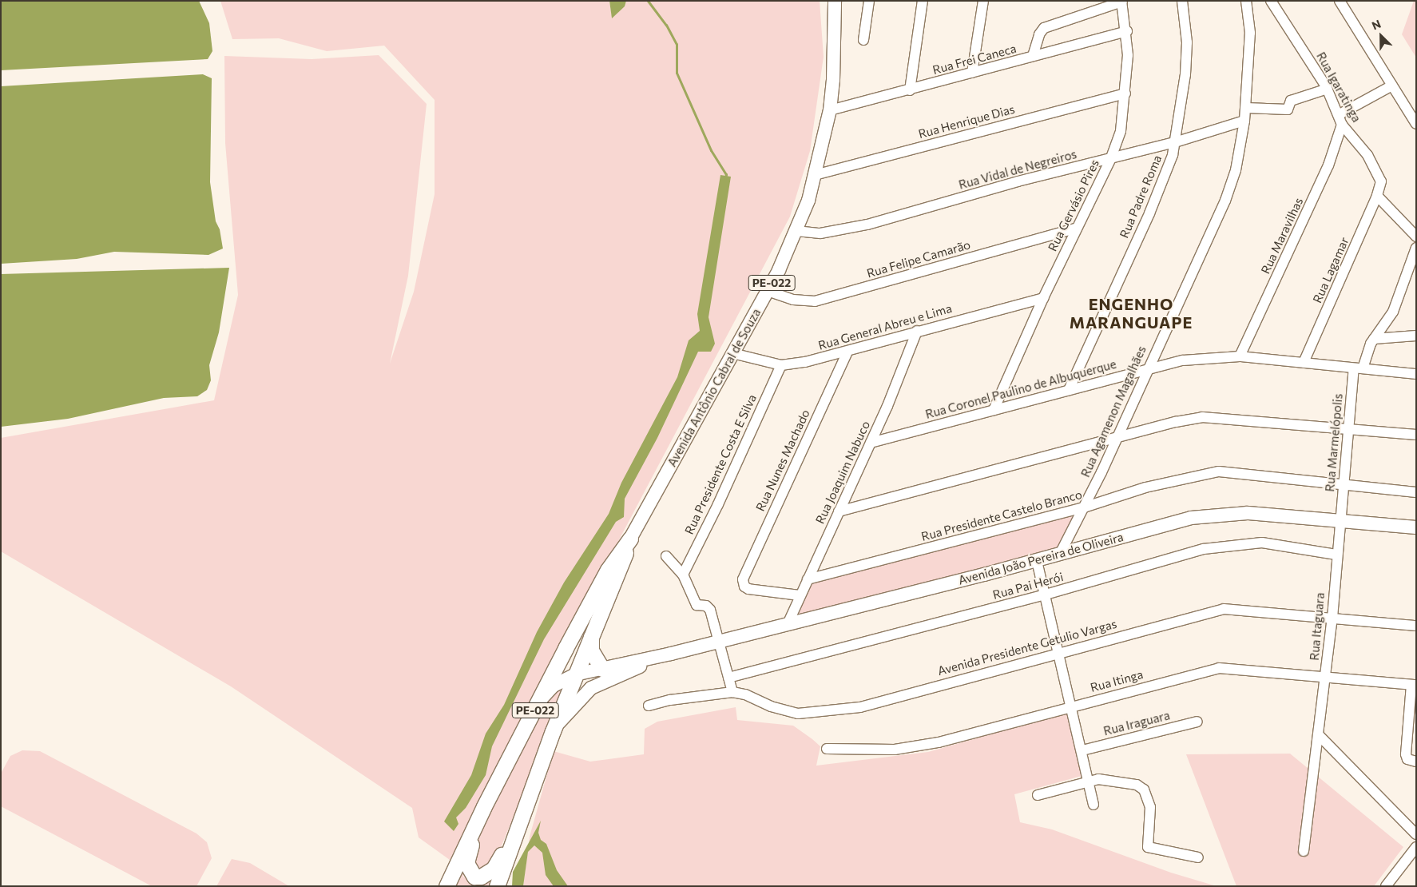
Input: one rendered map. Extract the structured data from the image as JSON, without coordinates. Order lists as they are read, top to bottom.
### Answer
{
  "streets": {
    "highway": ["PE-022", "Avenida Antônio Cabral de Souza"],
    "main road": ["Avenida João Pereira de Oliveira"],
    "street": [
      "Rua Frei Caneca",
      "Rua Igaratinga",
      "Rua Henrique Dias",
      "Rua Vidal de Negreiros",
      "Rua Padre Roma",
      "Rua Gervásio Pires",
      "Rua Maravilhas",
      "Rua Felipe Camarão",
      "Rua Lagamar",
      "Rua General Abreu e Lima",
      "Rua Coronel Paulino de Albuquerque",
      "Rua Agamenon Magalhães",
      "Rua Marmelópolis",
      "Rua Nunes Machado",
      "Rua Presidente Costa E Silva",
      "Rua Joaquim Nabuco",
      "Rua Presidente Castelo Branco",
      "Rua Pai Herói",
      "Rua Itaguara",
      "Avenida Presidente Getulio Vargas",
      "Rua Itinga",
      "Rua Iraguara"
    ]
  },
  "crossings": [
    ["Rua Frei Caneca", "Rua Gervásio Pires"],
    ["Rua Frei Caneca", "Avenida Antônio Cabral de Souza"],
    ["Rua Igaratinga", "Rua Maravilhas"],
    ["Rua Igaratinga", "Rua Lagamar"],
    ["Rua Henrique Dias", "Rua Gervásio Pires"],
    ["Rua Henrique Dias", "Avenida Antônio Cabral de Souza"],
    ["Rua Vidal de Negreiros", "Rua Padre Roma"],
    ["Rua Vidal de Negreiros", "Rua Gervásio Pires"],
    ["Rua Vidal de Negreiros", "Avenida Antônio Cabral de Souza"],
    ["Rua Vidal de Negreiros", "Rua Agamenon Magalhães"],
    ["Rua Padre Roma", "Rua Coronel Paulino de Albuquerque"],
    ["Rua Gervásio Pires", "Rua Felipe Camarão"],
    ["Rua Gervásio Pires", "Rua General Abreu e Lima"],
    ["Rua Gervásio Pires", "Rua Coronel Paulino de Albuquerque"],
    ["Rua Maravilhas", "Rua Coronel Paulino de Albuquerque"],
    ["Rua Felipe Camarão", "Avenida Antônio Cabral de Souza"],
    ["Rua Lagamar", "Rua Coronel Paulino de Albuquerque"],
    ["Rua General Abreu e Lima", "Avenida Antônio Cabral de Souza"],
    ["Rua General Abreu e Lima", "Rua Nunes Machado"],
    ["Rua General Abreu e Lima", "Rua Presidente Costa E Silva"],
    ["Rua General Abreu e Lima", "Rua Joaquim Nabuco"],
    ["Avenida Antônio Cabral de Souza", "Avenida João Pereira de Oliveira"],
    ["Rua Coronel Paulino de Albuquerque", "Rua Agamenon Magalhães"],
    ["Rua Coronel Paulino de Albuquerque", "Rua Marmelópolis"],
    ["Rua Coronel Paulino de Albuquerque", "Rua Joaquim Nabuco"],
    ["Rua Agamenon Magalhães", "Rua Presidente Castelo Branco"],
    ["Rua Agamenon Magalhães", "Avenida João Pereira de Oliveira"],
    ["Rua Marmelópolis", "Rua Presidente Castelo Branco"],
    ["Rua Marmelópolis", "Avenida João Pereira de Oliveira"],
    ["Rua Marmelópolis", "Rua Itaguara"],
    ["Rua Nunes Machado", "Rua Joaquim Nabuco"],
    ["Rua Joaquim Nabuco", "Rua Presidente Castelo Branco"],
    ["Rua Joaquim Nabuco", "Avenida João Pereira de Oliveira"],
    ["Avenida João Pereira de Oliveira", "Rua Itaguara"],
    ["Rua Pai Herói", "Rua Itaguara"],
    ["Rua Itaguara", "Avenida Presidente Getulio Vargas"],
    ["Rua Itaguara", "Rua Itinga"]
  ],
  "districts": ["ENGENHO MARANGUAPE"],
  "north": "top left"
}
